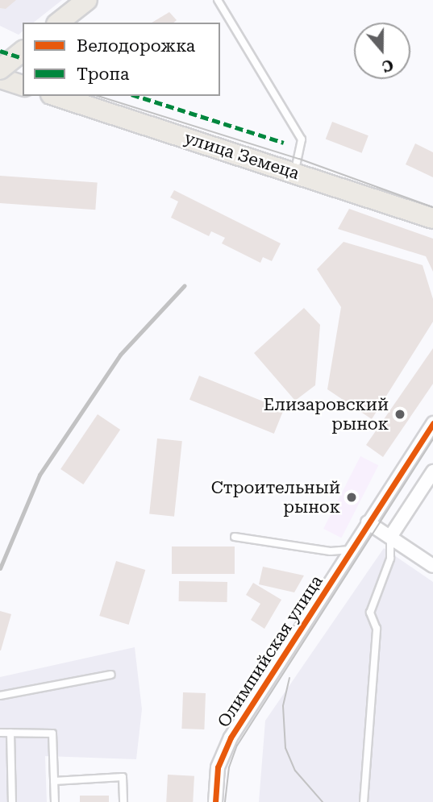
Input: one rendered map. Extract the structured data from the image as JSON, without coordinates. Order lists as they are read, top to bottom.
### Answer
{
  "streets": {
    "main road": ["улица Земеца"],
    "street": ["Олимпийская улица"]
  },
  "places": ["Елизаровский рынок", "Строительный рынок"],
  "legend": ["Велодорожка", "Тропа"],
  "north": "bottom"
}
